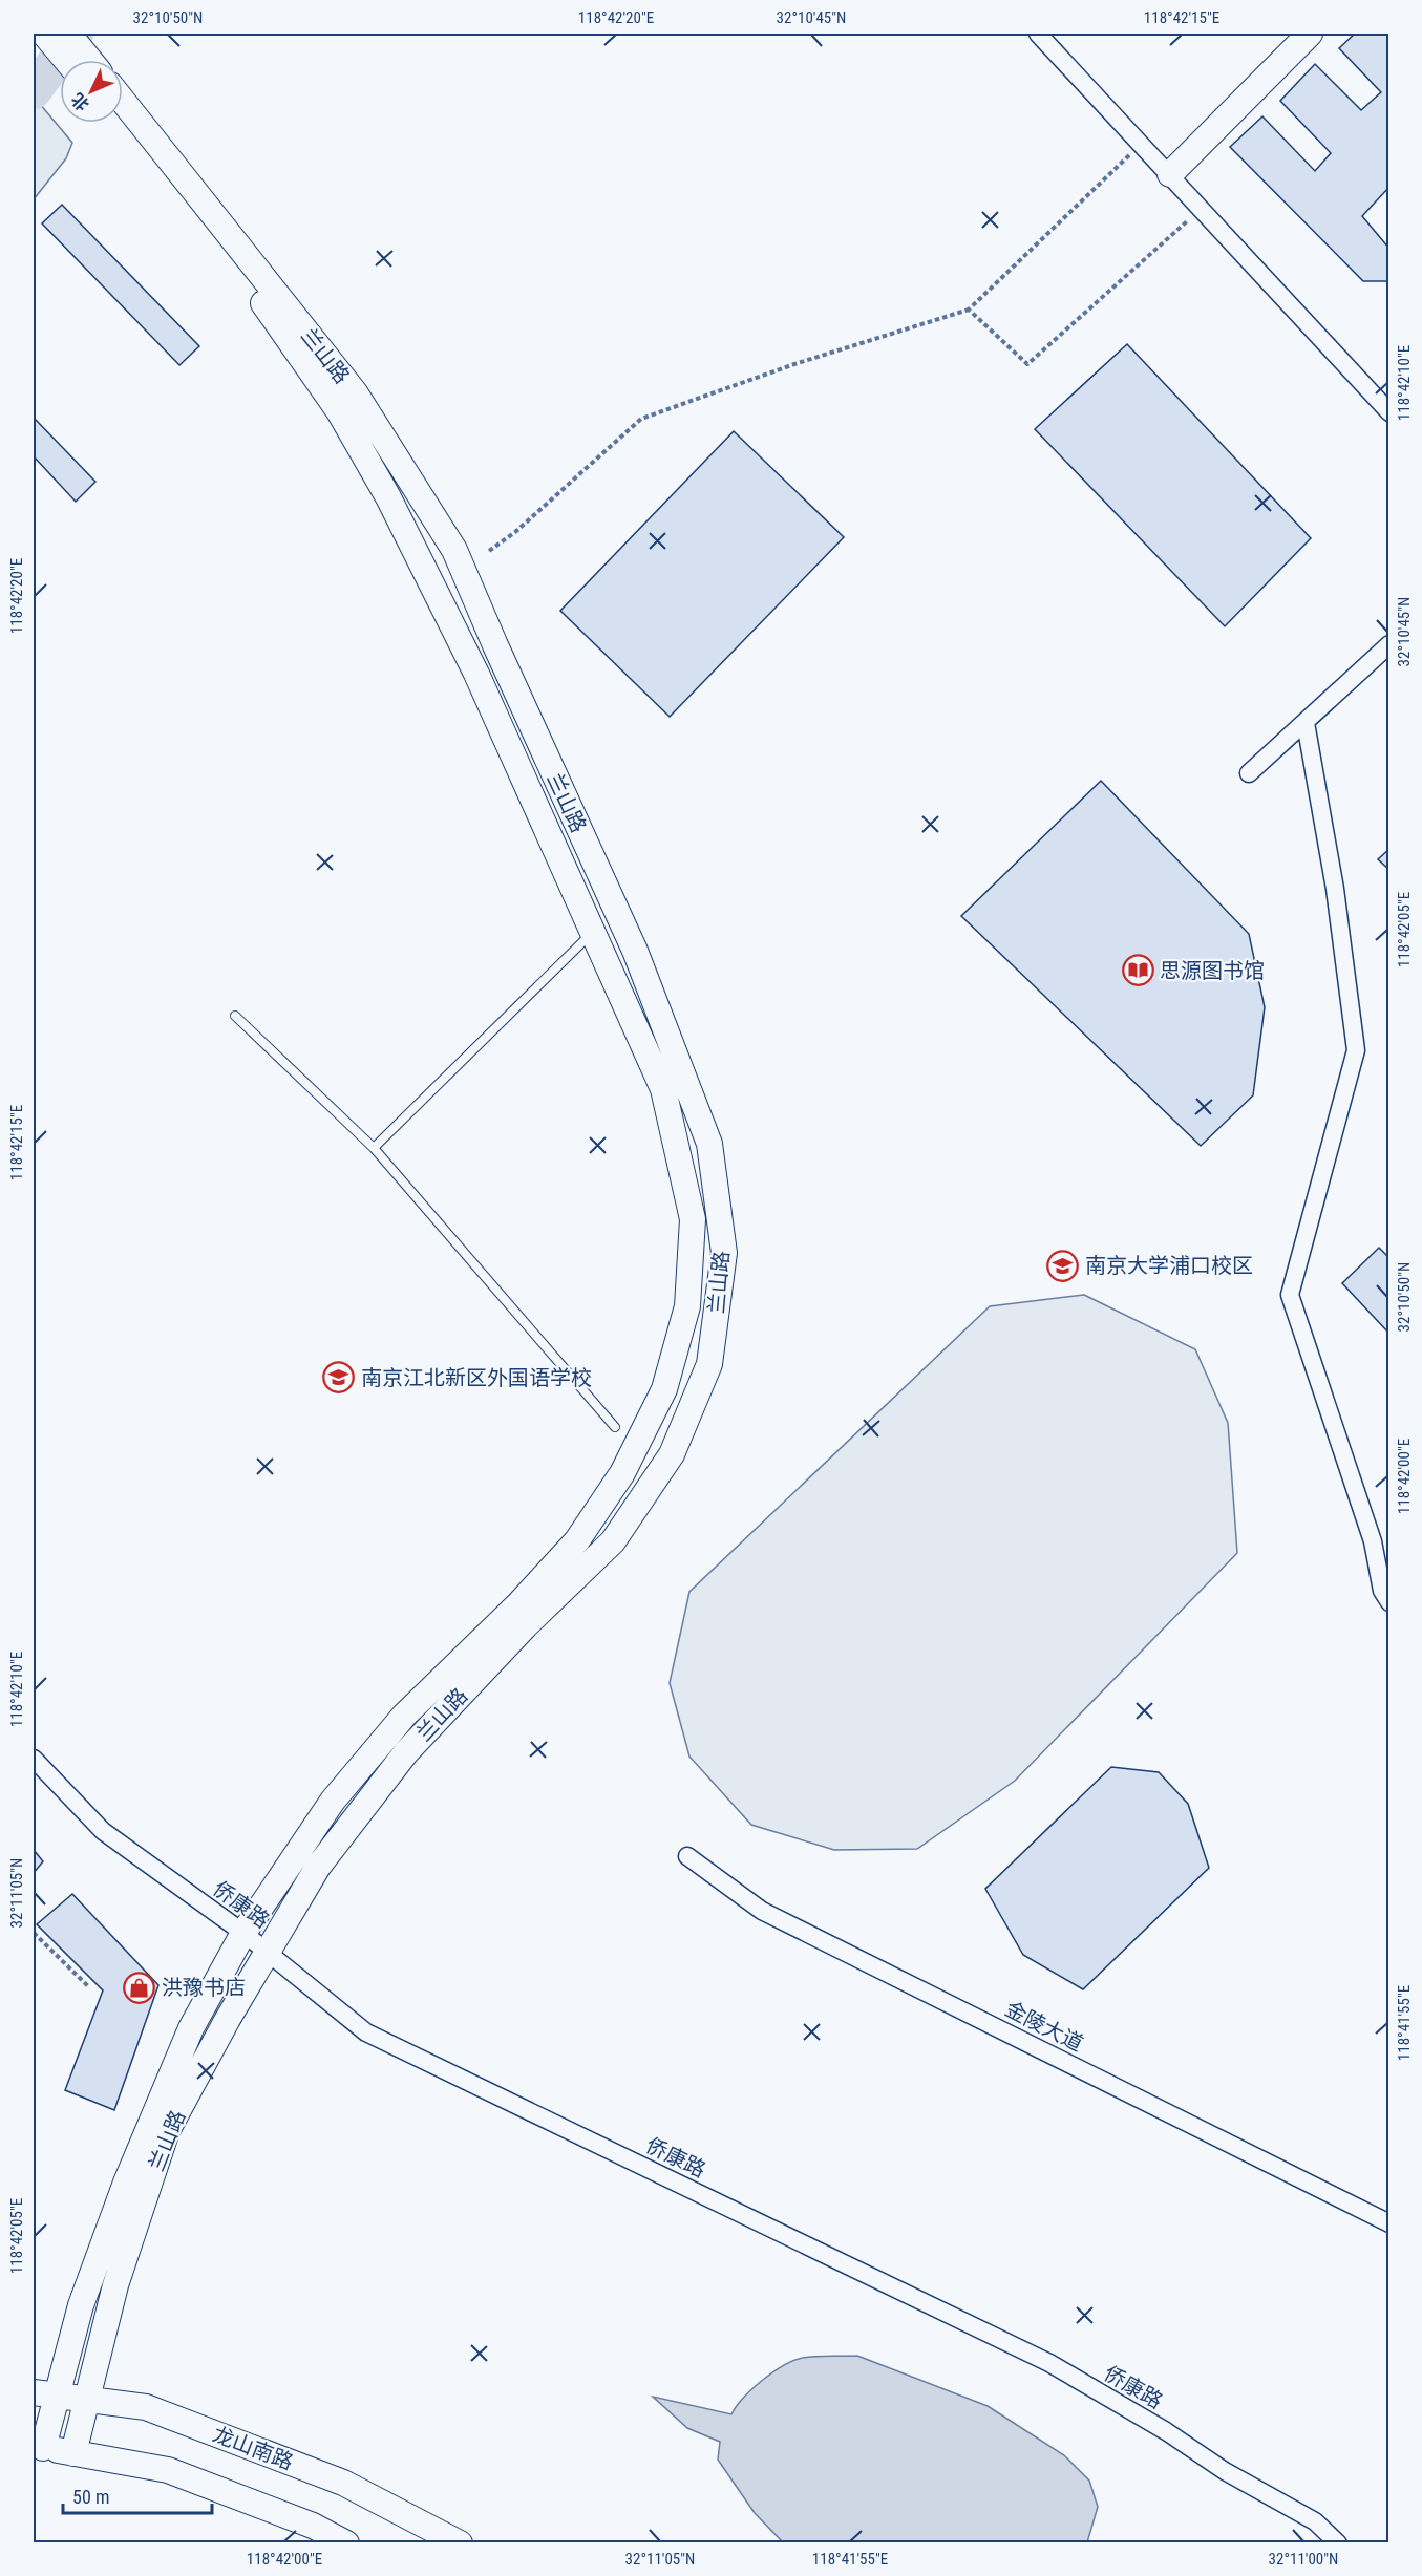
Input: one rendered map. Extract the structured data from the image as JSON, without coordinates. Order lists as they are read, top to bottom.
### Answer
{
  "streets": {
    "street": [
      "兰山路",
      "侨康路",
      "金陵大道",
      "龙山南路"
    ]
  },
  "crossings": [
    ["兰山路", "侨康路"],
    ["兰山路", "龙山南路"]
  ],
  "places": {
    "library": ["思源图书馆"],
    "school or university": ["南京大学浦口校区", "南京江北新区外国语学校"],
    "shop": ["洪豫书店"]
  },
  "scale_bar": "50 m",
  "north": "bottom left",
  "coordinates": [
    "32°10'50\"N",
    "118°42'20\"E",
    "32°10'45\"N",
    "118°42'15\"E",
    "118°42'10\"E",
    "118°42'05\"E",
    "118°42'00\"E",
    "32°11'05\"N",
    "118°41'55\"E",
    "32°11'00\"N"
  ]
}
